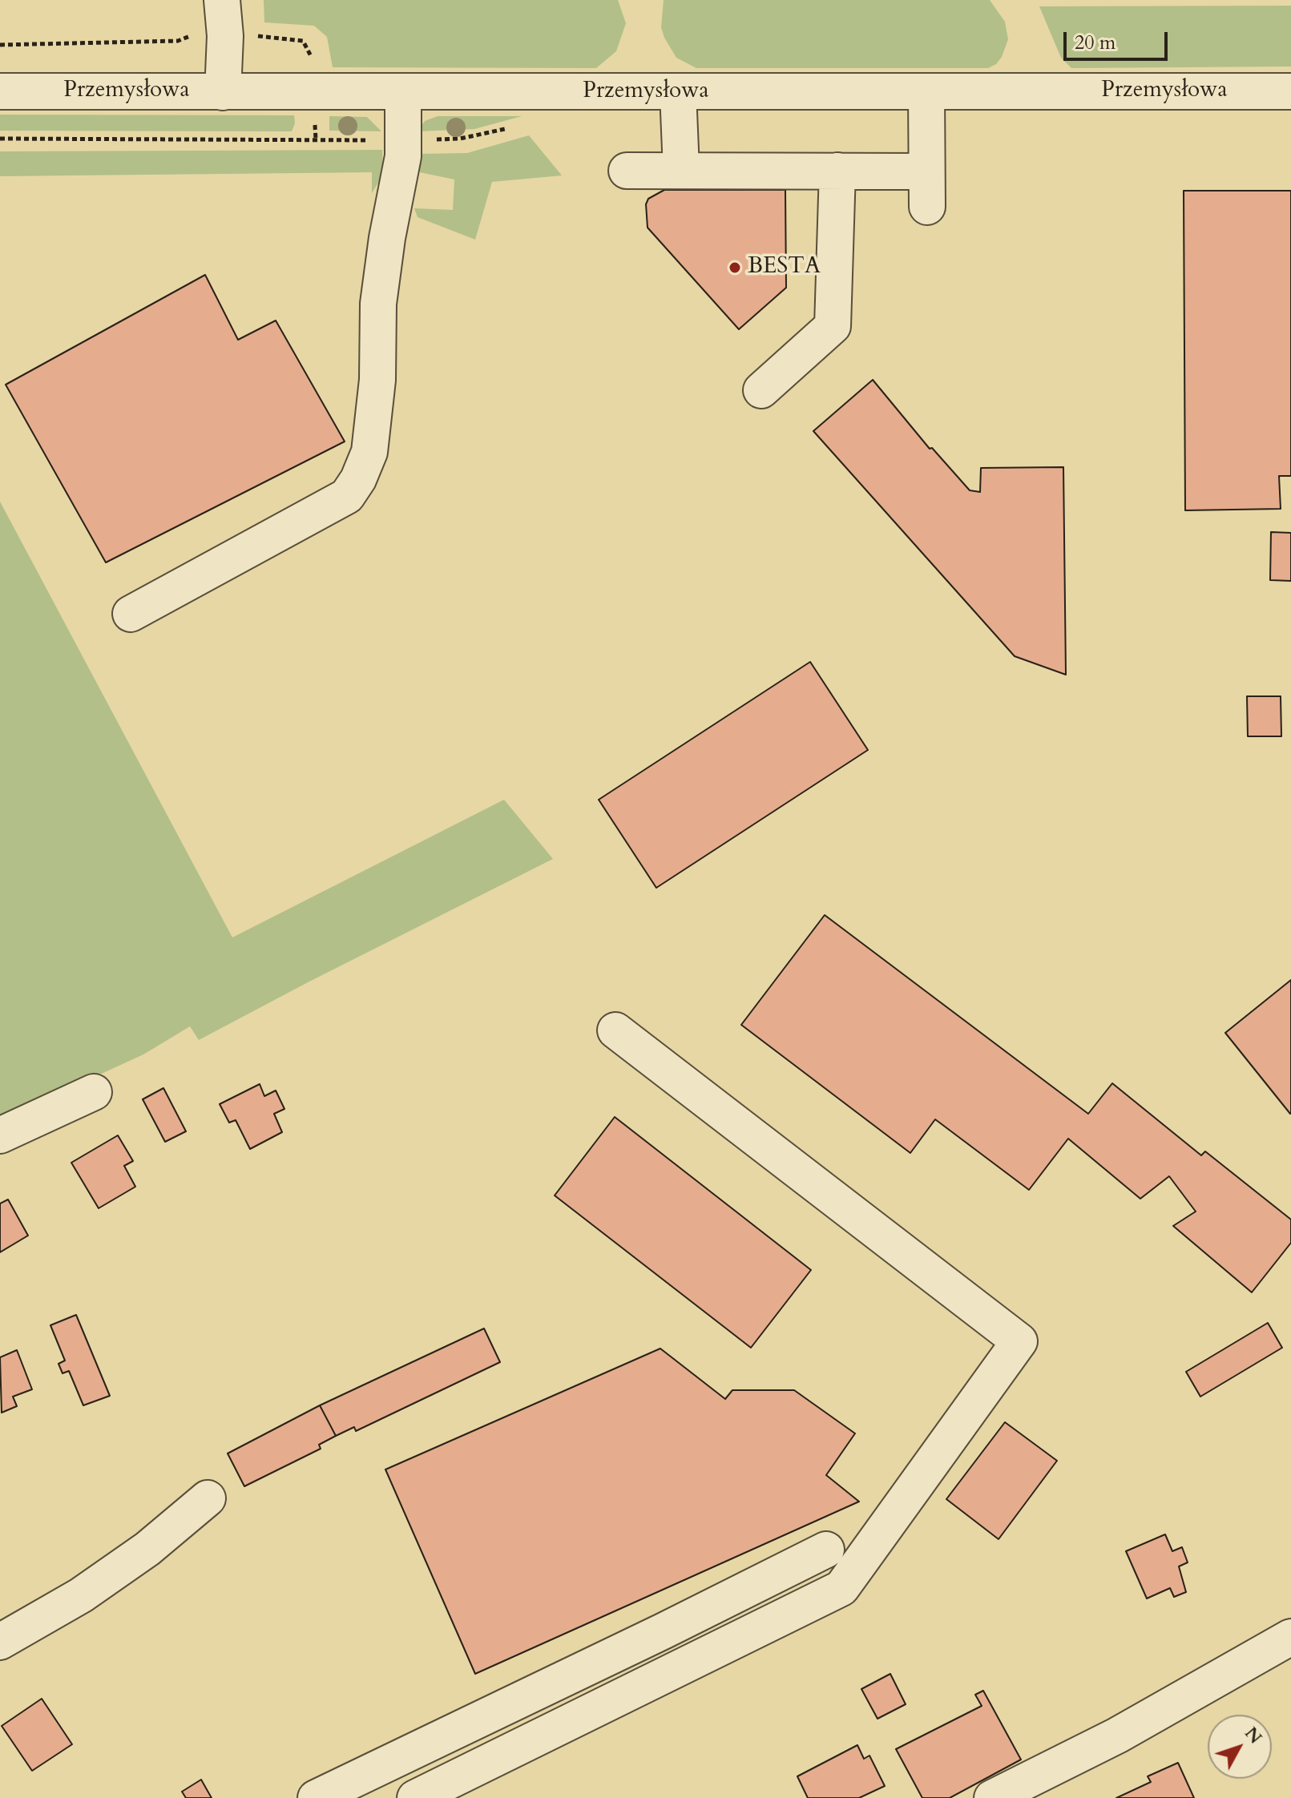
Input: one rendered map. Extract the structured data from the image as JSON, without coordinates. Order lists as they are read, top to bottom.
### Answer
{
  "streets": {
    "street": ["Przemysłowa"]
  },
  "places": ["BESTA"],
  "scale_bar": "20 m",
  "north": "top right"
}
